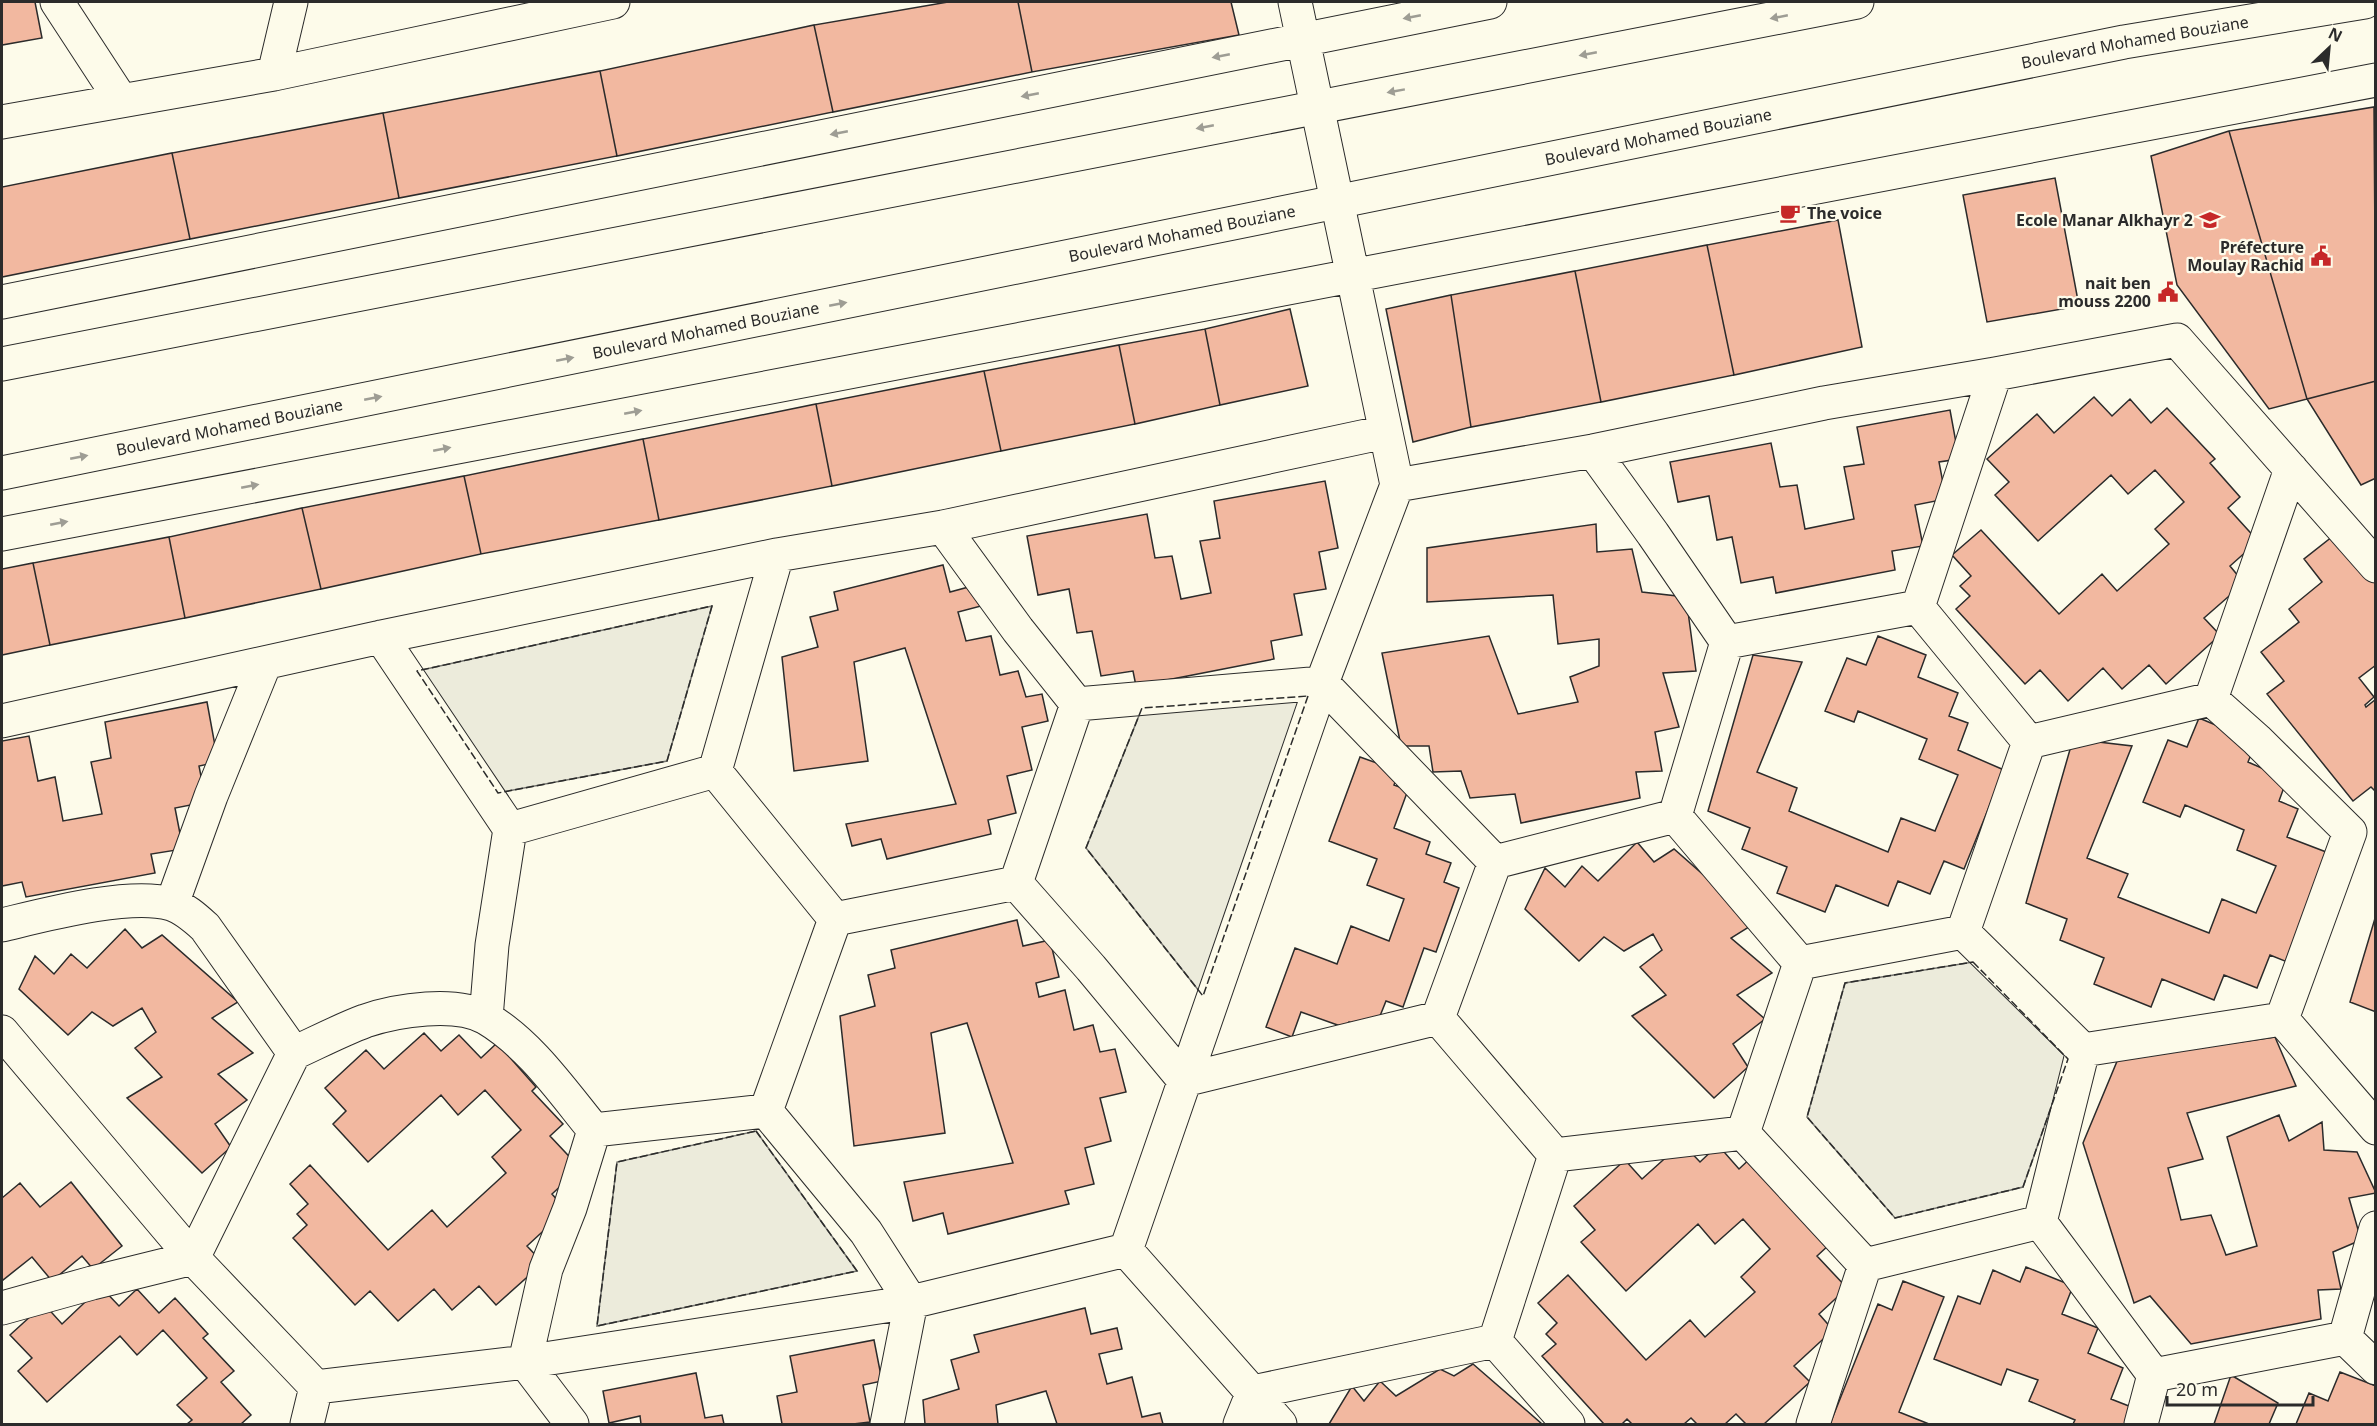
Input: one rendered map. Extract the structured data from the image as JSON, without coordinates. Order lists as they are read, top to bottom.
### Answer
{
  "streets": {
    "street": ["Boulevard Mohamed Bouziane"]
  },
  "places": {
    "cafe": ["The voice"],
    "school or university": ["Ecole Manar Alkhayr 2"],
    "public building": ["Préfecture Moulay Rachid", "nait ben mouss 2200"]
  },
  "scale_bar": "20 m",
  "north": "top right"
}
